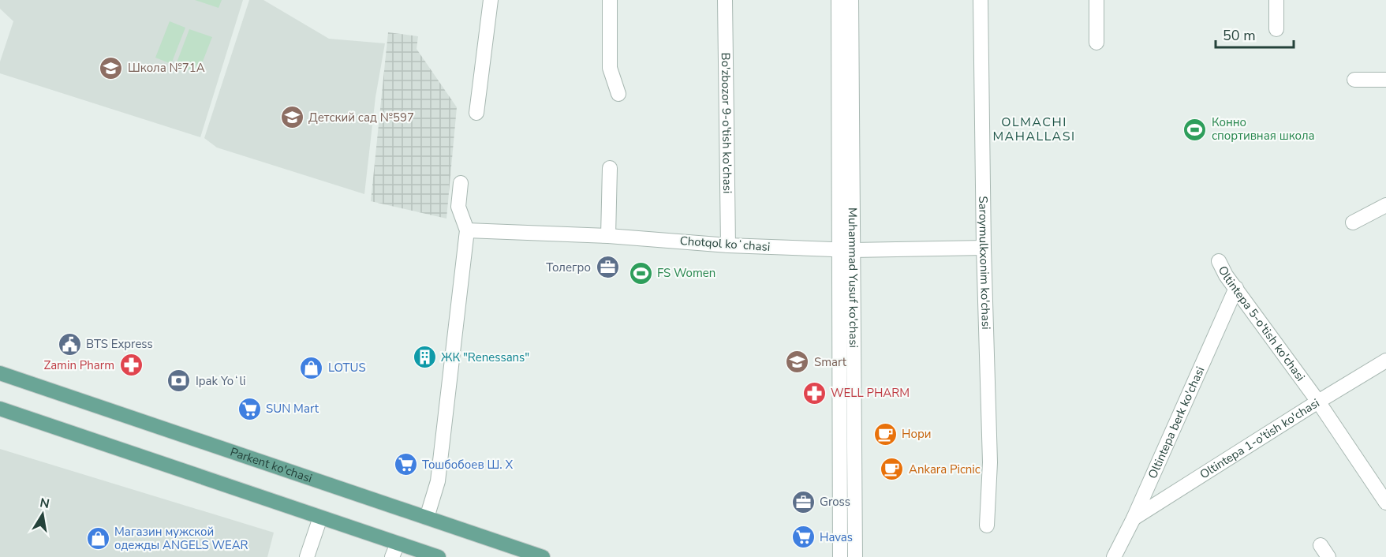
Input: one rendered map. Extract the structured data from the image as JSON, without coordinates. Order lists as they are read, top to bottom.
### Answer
{
  "streets": {
    "main road": ["Parkent ko'chasi"],
    "street": [
      "Bo'zbozor 9-o'tish ko'chasi",
      "Chotqol koʻchasi",
      "Saroymulkxonim ko'chasi",
      "Muhammad Yusuf ko'chasi",
      "Oltintepa 5-o'tish ko'chasi",
      "Oltintepa berk ko'chasi",
      "Oltintepa 1-o'tish ko'chasi"
    ]
  },
  "crossings": [
    ["Bo'zbozor 9-o'tish ko'chasi", "Chotqol koʻchasi"],
    ["Chotqol koʻchasi", "Saroymulkxonim ko'chasi"],
    ["Chotqol koʻchasi", "Muhammad Yusuf ko'chasi"],
    ["Oltintepa 5-o'tish ko'chasi", "Oltintepa berk ko'chasi"],
    ["Oltintepa 5-o'tish ko'chasi", "Oltintepa 1-o'tish ko'chasi"],
    ["Oltintepa berk ko'chasi", "Oltintepa 1-o'tish ko'chasi"]
  ],
  "districts": ["OLMACHI MAHALLASI"],
  "places": {
    "school or university": ["Школа №71А", "Детский сад №597", "Smart"],
    "sports": ["Конно спортивная школа", "FS Women"],
    "office": ["Толегро", "Gross"],
    "public building": ["BTS Express"],
    "building": ["ЖК \"Renessans\""],
    "pharmacy": ["Zamin Pharm", "WELL PHARM"],
    "shop": ["LOTUS", "Магазин мужской одежды ANGELS WEAR"],
    "bank": ["Ipak Yoʻli"],
    "supermarket": ["SUN Mart", "Тошбобоев Ш. Х", "Havas"],
    "cafe": ["Нори", "Ankara Picnic"]
  },
  "scale_bar": "50 m",
  "north": "top"
}
